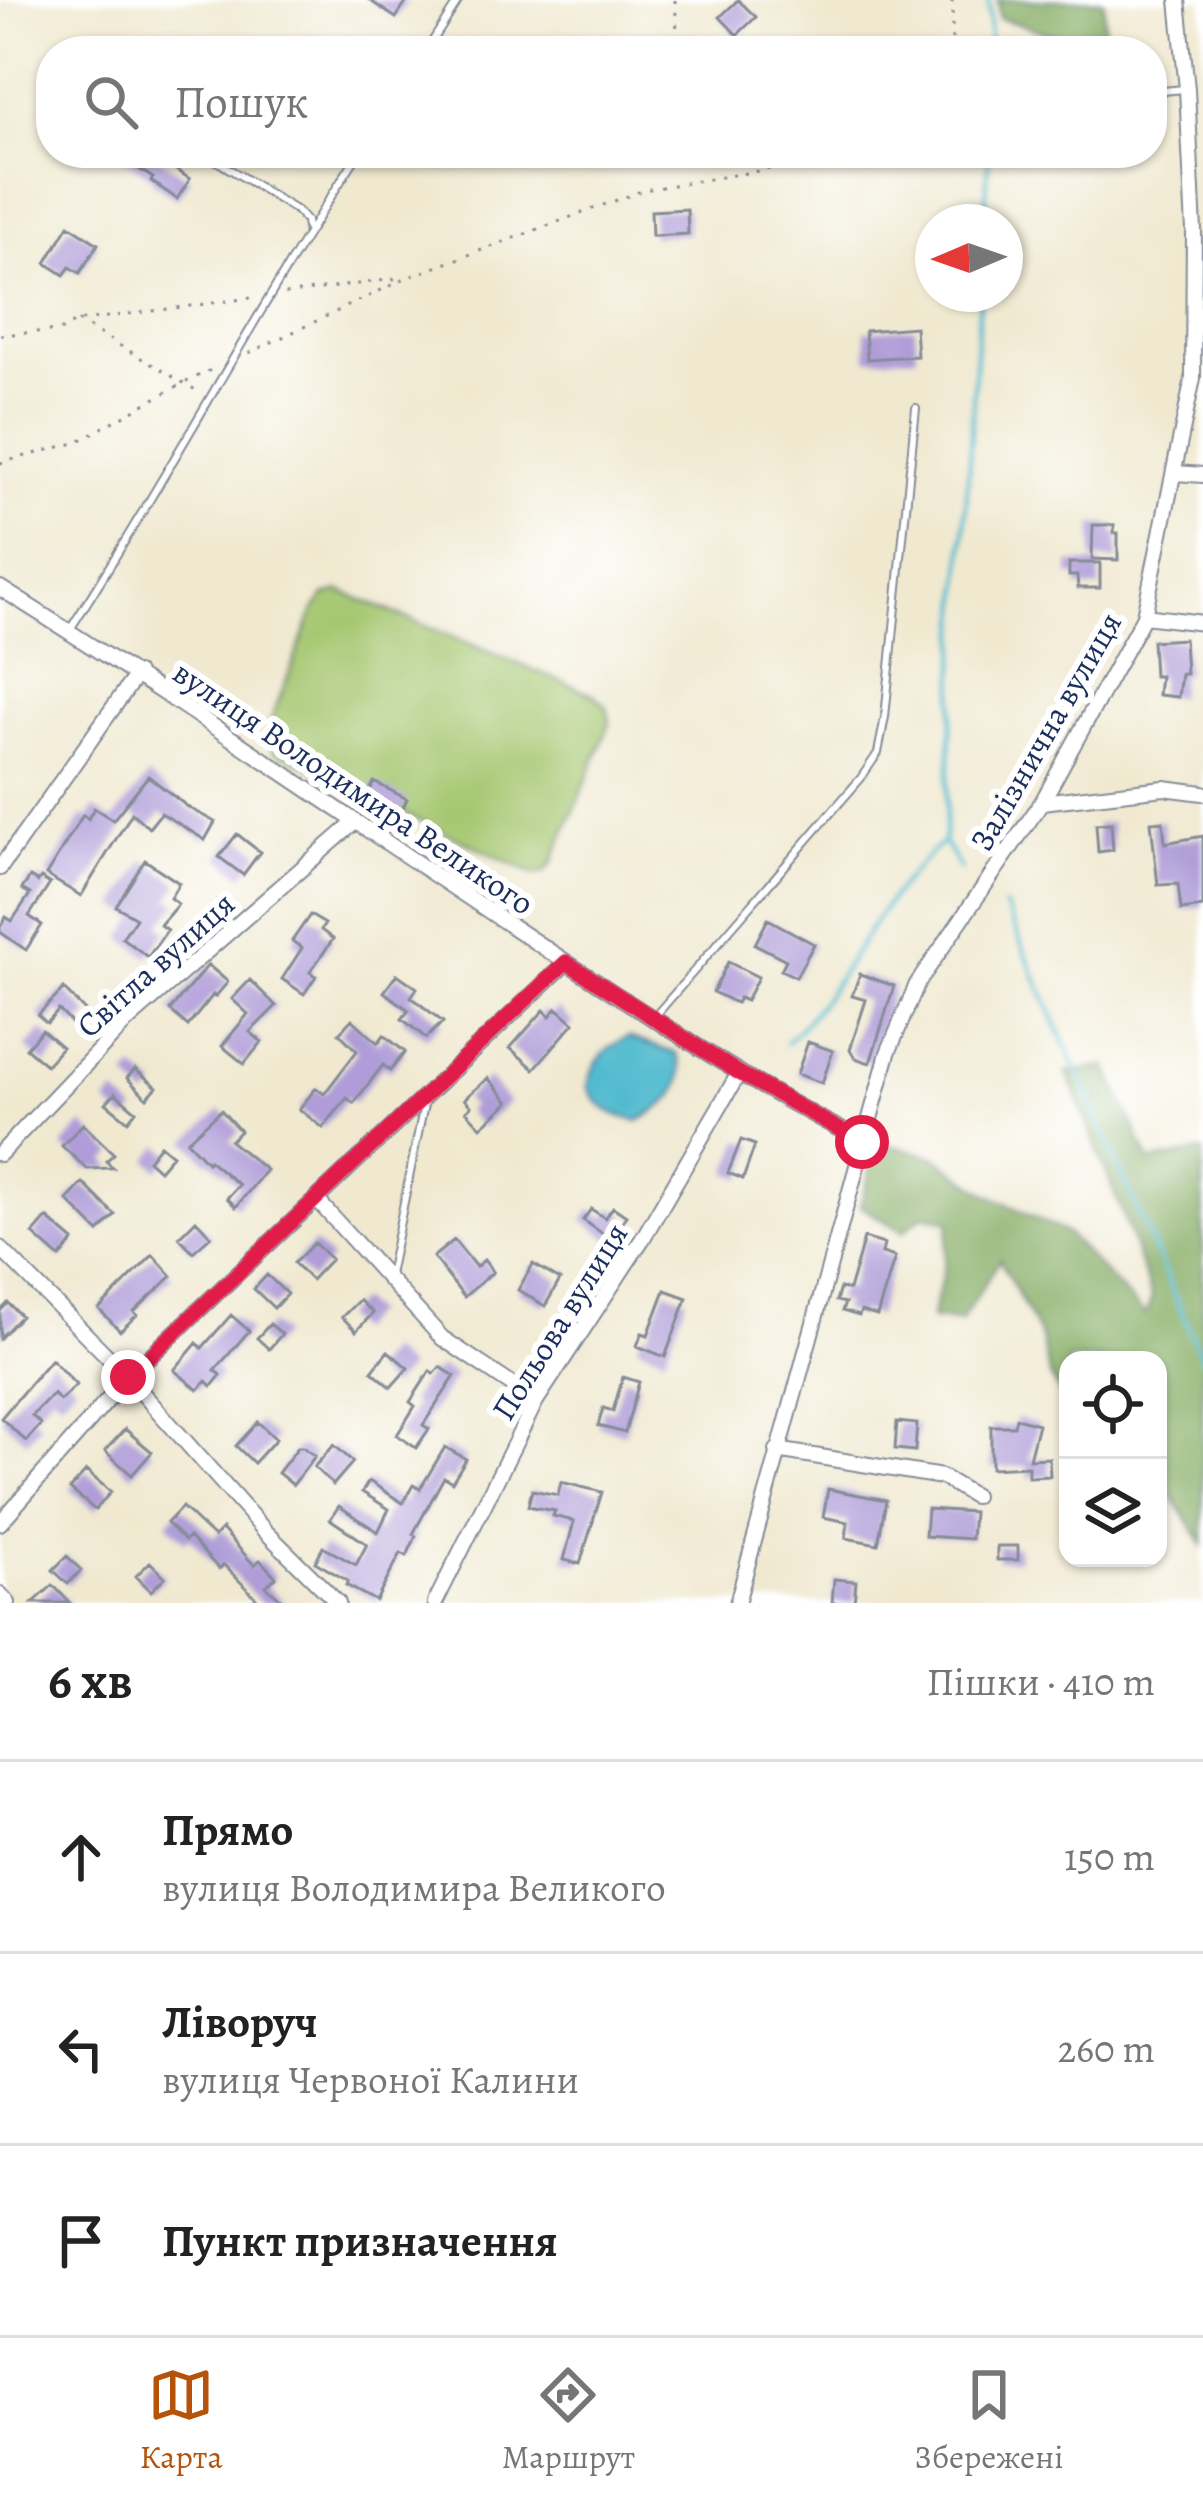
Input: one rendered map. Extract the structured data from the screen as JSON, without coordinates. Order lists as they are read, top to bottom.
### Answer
{
  "streets": {
    "street": [
      "Залізнична вулиця",
      "вулиця Володимира Великого",
      "Світла вулиця",
      "Польова вулиця"
    ]
  },
  "crossings": [
    ["Залізнична вулиця", "вулиця Володимира Великого"],
    ["вулиця Володимира Великого", "Світла вулиця"],
    ["вулиця Володимира Великого", "Польова вулиця"]
  ],
  "north": "left",
  "page": {
    "search": "Пошук",
    "heading": ["6 хв", "Пішки · 410 m"],
    "list": [
      ["Прямо", "вулиця Володимира Великого", "150 m"],
      ["Ліворуч", "вулиця Червоної Калини", "260 m"],
      "Пункт призначення"
    ],
    "nav": ["Карта", "Маршрут", "Збережені"]
  }
}
